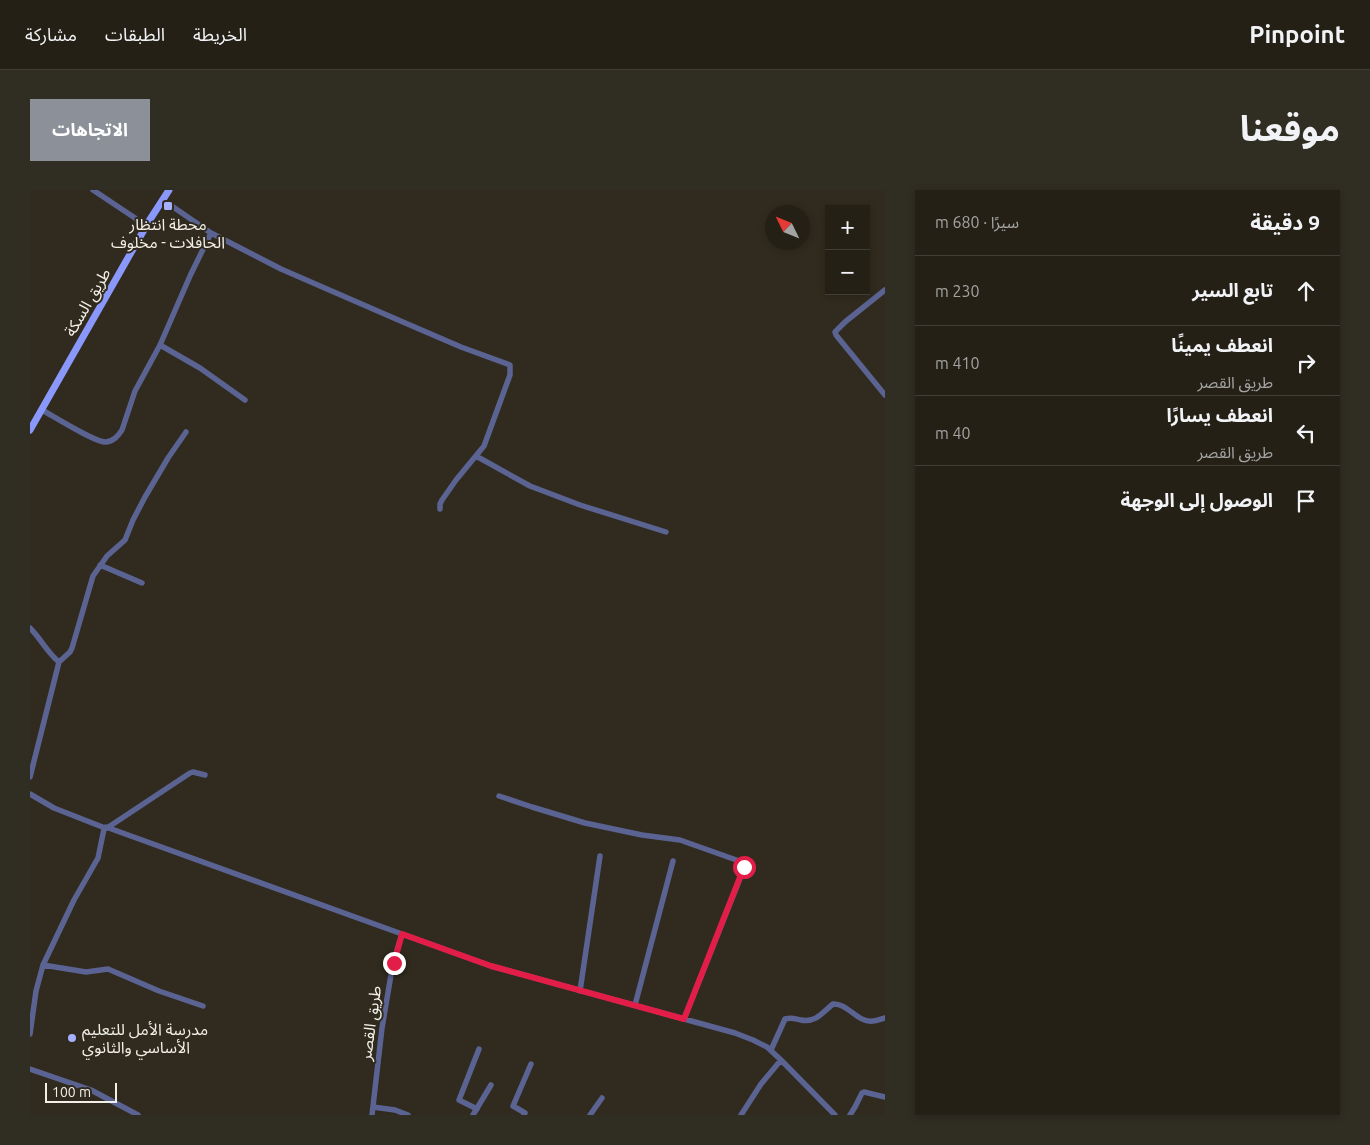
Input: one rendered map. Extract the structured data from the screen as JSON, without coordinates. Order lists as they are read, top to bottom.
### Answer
{
  "streets": {
    "main road": ["طريق السكة"],
    "street": ["طريق القصر"]
  },
  "places": {
    "transit": ["محطة انتظار الحافلات - مخلوف"],
    "other": ["مدرسة الأمل للتعليم الأساسي والثانوي"]
  },
  "scale_bar": "100 m",
  "north": "top left",
  "page": {
    "header": "Pinpoint",
    "nav": ["الخريطة", "الطبقات", "مشاركة"],
    "title": "موقعنا",
    "buttons": "الاتجاهات",
    "heading": ["9 دقيقة", "سيرًا · 680 m"],
    "map_buttons": ["+", "−"],
    "list": [
      ["تابع السير", "230 m"],
      ["انعطف يمينًا", "طريق القصر", "410 m"],
      ["انعطف يسارًا", "طريق القصر", "40 m"],
      "الوصول إلى الوجهة"
    ],
    "scale": "100 m"
  }
}
